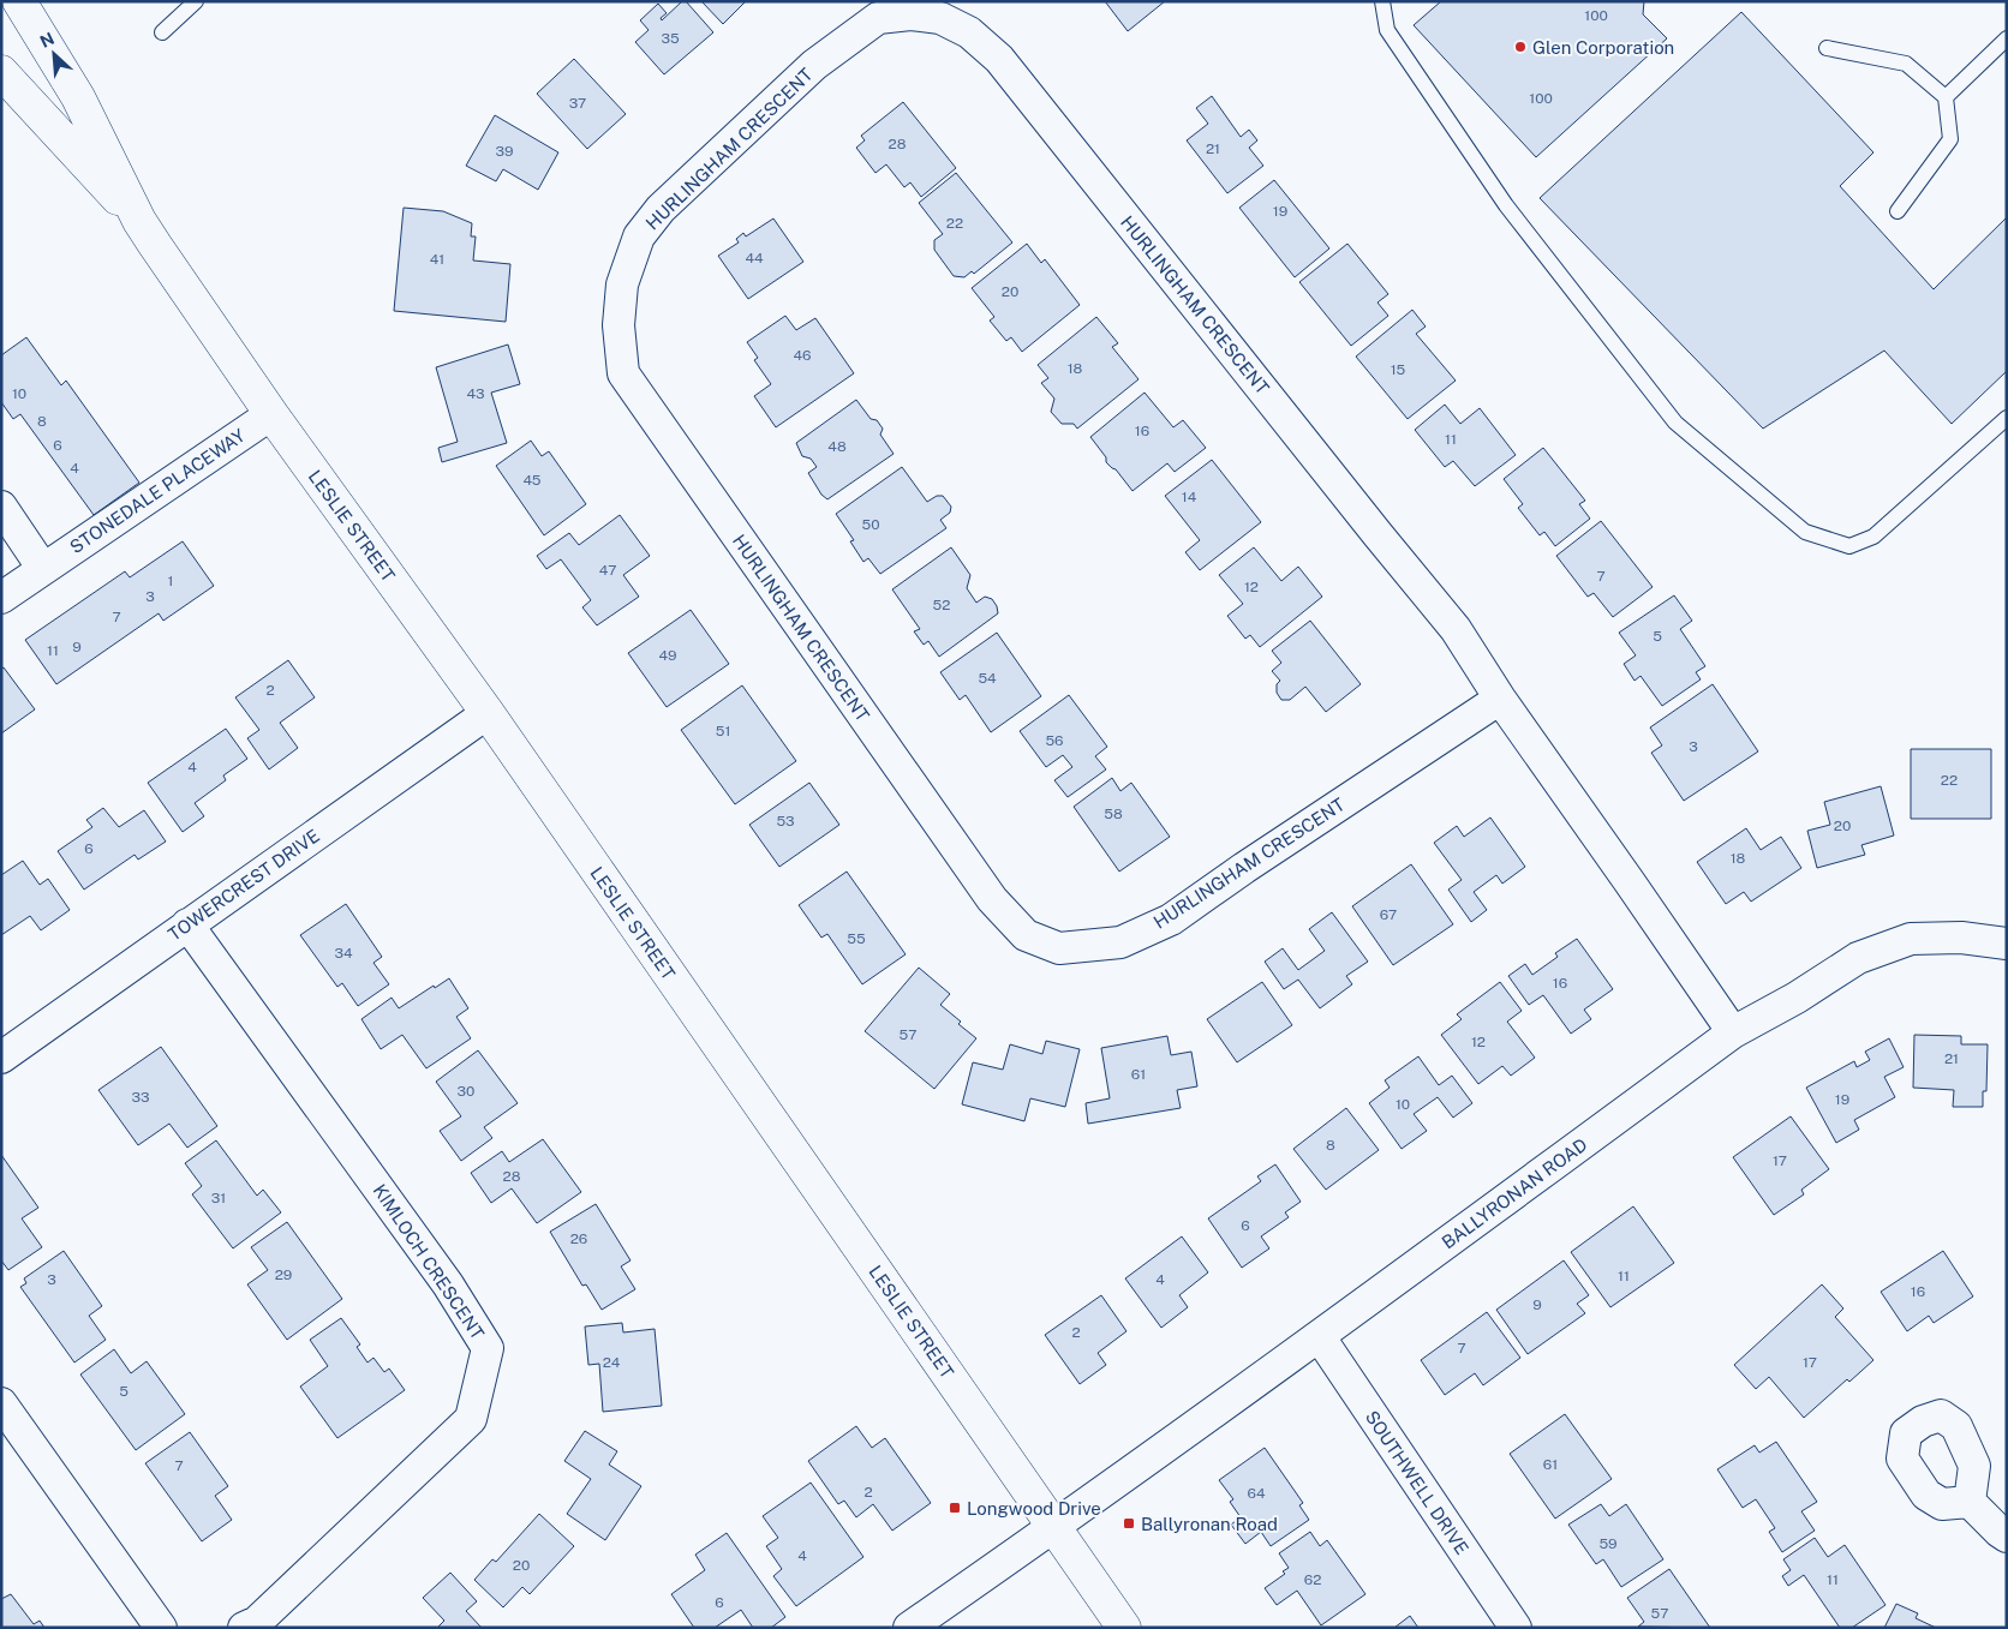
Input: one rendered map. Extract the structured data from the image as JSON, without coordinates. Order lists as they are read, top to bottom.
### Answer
{
  "streets": {
    "main road": ["LESLIE STREET"],
    "street": [
      "HURLINGHAM CRESCENT",
      "STONEDALE PLACEWAY",
      "TOWERCREST DRIVE",
      "BALLYRONAN ROAD",
      "KIMLOCH CRESCENT",
      "SOUTHWELL DRIVE"
    ]
  },
  "crossings": [
    ["HURLINGHAM CRESCENT", "BALLYRONAN ROAD"],
    ["STONEDALE PLACEWAY", "LESLIE STREET"],
    ["LESLIE STREET", "TOWERCREST DRIVE"],
    ["LESLIE STREET", "BALLYRONAN ROAD"],
    ["TOWERCREST DRIVE", "KIMLOCH CRESCENT"],
    ["BALLYRONAN ROAD", "SOUTHWELL DRIVE"]
  ],
  "places": {
    "other": ["Glen Corporation"],
    "transit": ["Longwood Drive", "Ballyronan Road"]
  },
  "house_numbers": [
    "100",
    "35",
    "100",
    "37",
    "28",
    "21",
    "39",
    "19",
    "22",
    "44",
    "41",
    "20",
    "46",
    "18",
    "15",
    "10",
    "43",
    "8",
    "16",
    "11",
    "6",
    "48",
    "4",
    "45",
    "14",
    "50",
    "47",
    "7",
    "1",
    "12",
    "3",
    "52",
    "7",
    "5",
    "9",
    "11",
    "49",
    "54",
    "2",
    "51",
    "56",
    "3",
    "4",
    "22",
    "58",
    "53",
    "20",
    "6",
    "18",
    "67",
    "55",
    "34",
    "16",
    "57",
    "12",
    "21",
    "61",
    "30",
    "33",
    "19",
    "10",
    "8",
    "17",
    "28",
    "31",
    "6",
    "26",
    "29",
    "11",
    "3",
    "4",
    "16",
    "9",
    "2",
    "7",
    "24",
    "17",
    "5",
    "61",
    "7",
    "2",
    "64",
    "59",
    "4",
    "20",
    "62",
    "11",
    "6",
    "57"
  ],
  "north": "top left"
}
